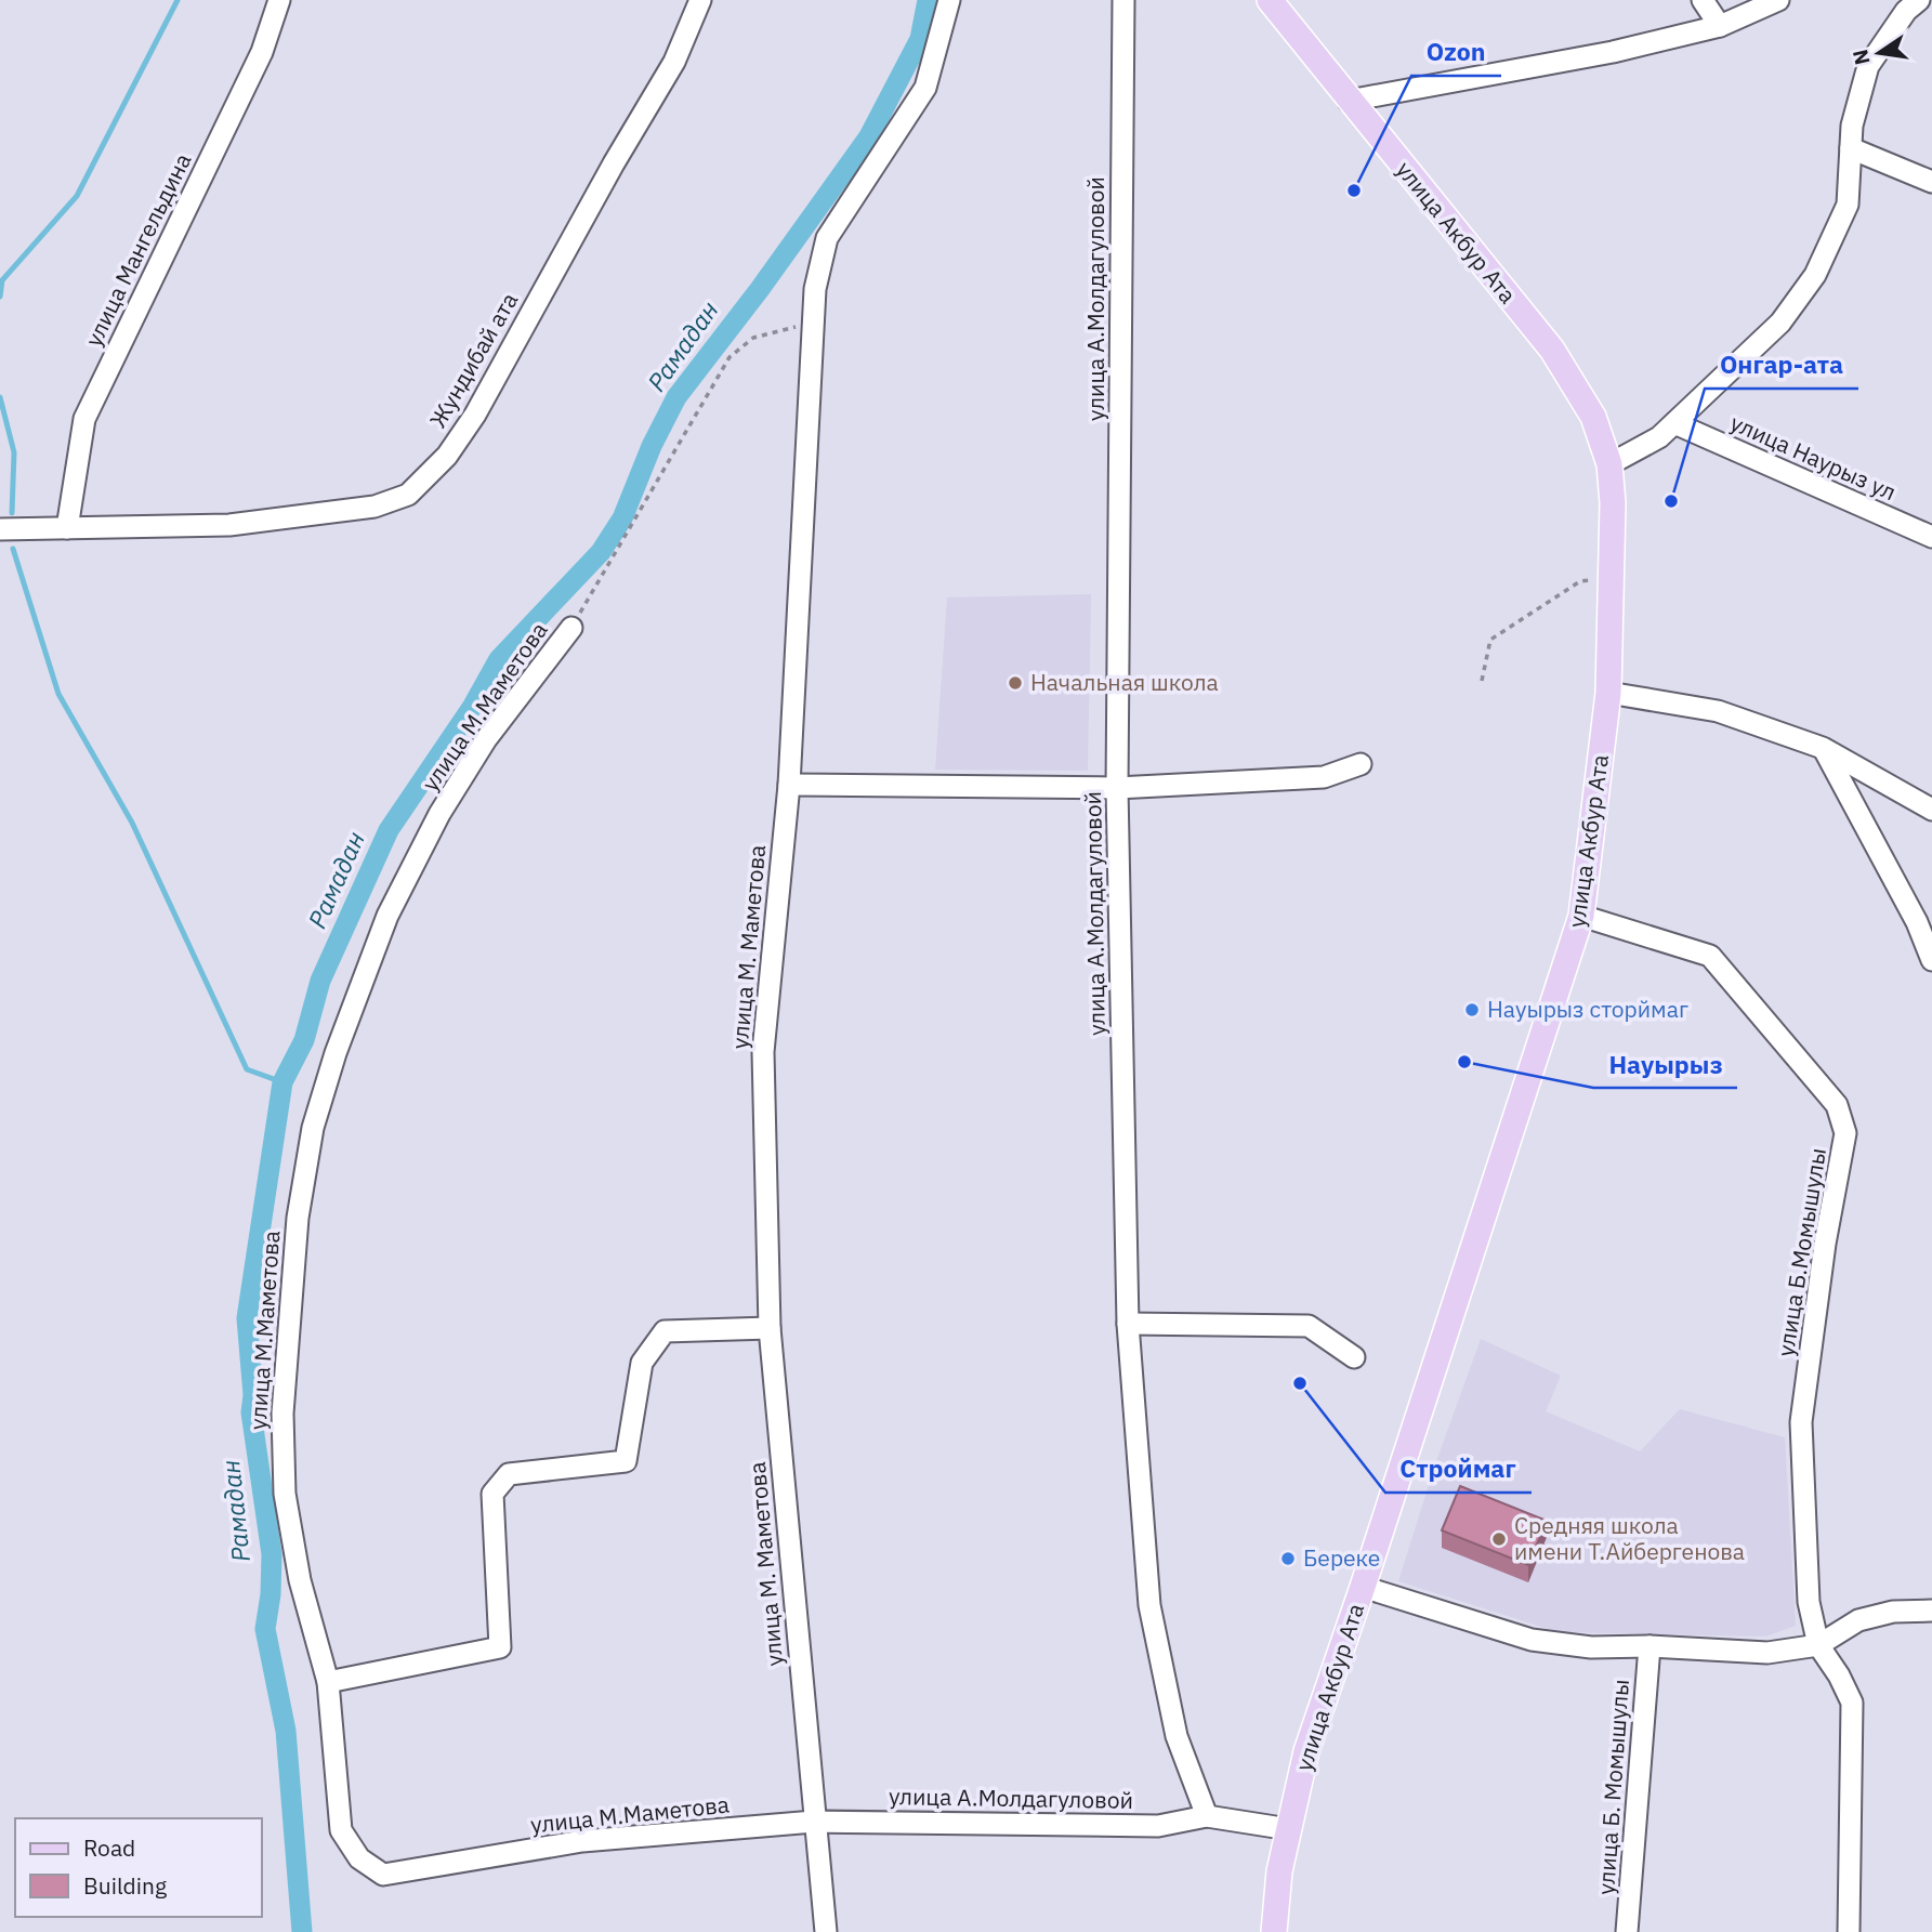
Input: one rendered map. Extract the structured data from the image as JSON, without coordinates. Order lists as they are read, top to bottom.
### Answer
{
  "streets": {
    "main road": ["улица Акбур Ата"],
    "street": [
      "улица Мангельдина",
      "улица А.Молдагуловой",
      "Жундибай ата",
      "улица Наурыз ул",
      "улица М.Маметова",
      "улица М. Маметова",
      "улица Б.Момышулы",
      "улица Б. Момышулы"
    ]
  },
  "crossings": [
    ["улица Акбур Ата", "улица А.Молдагуловой"],
    ["улица Акбур Ата", "улица Б.Момышулы"],
    ["улица Мангельдина", "Жундибай ата"],
    ["улица А.Молдагуловой", "улица М.Маметова"],
    ["улица А.Молдагуловой", "улица М. Маметова"],
    ["улица М.Маметова", "улица М. Маметова"]
  ],
  "water": ["Рамадан"],
  "places": [
    "Ozon",
    "Онгар-ата",
    "Начальная школа",
    "Науырыз сторймаг",
    "Науырыз",
    "Строймаг",
    "Средняя школа имени Т.Айбергенова",
    "Береке"
  ],
  "legend": ["Road", "Building"],
  "north": "left"
}
